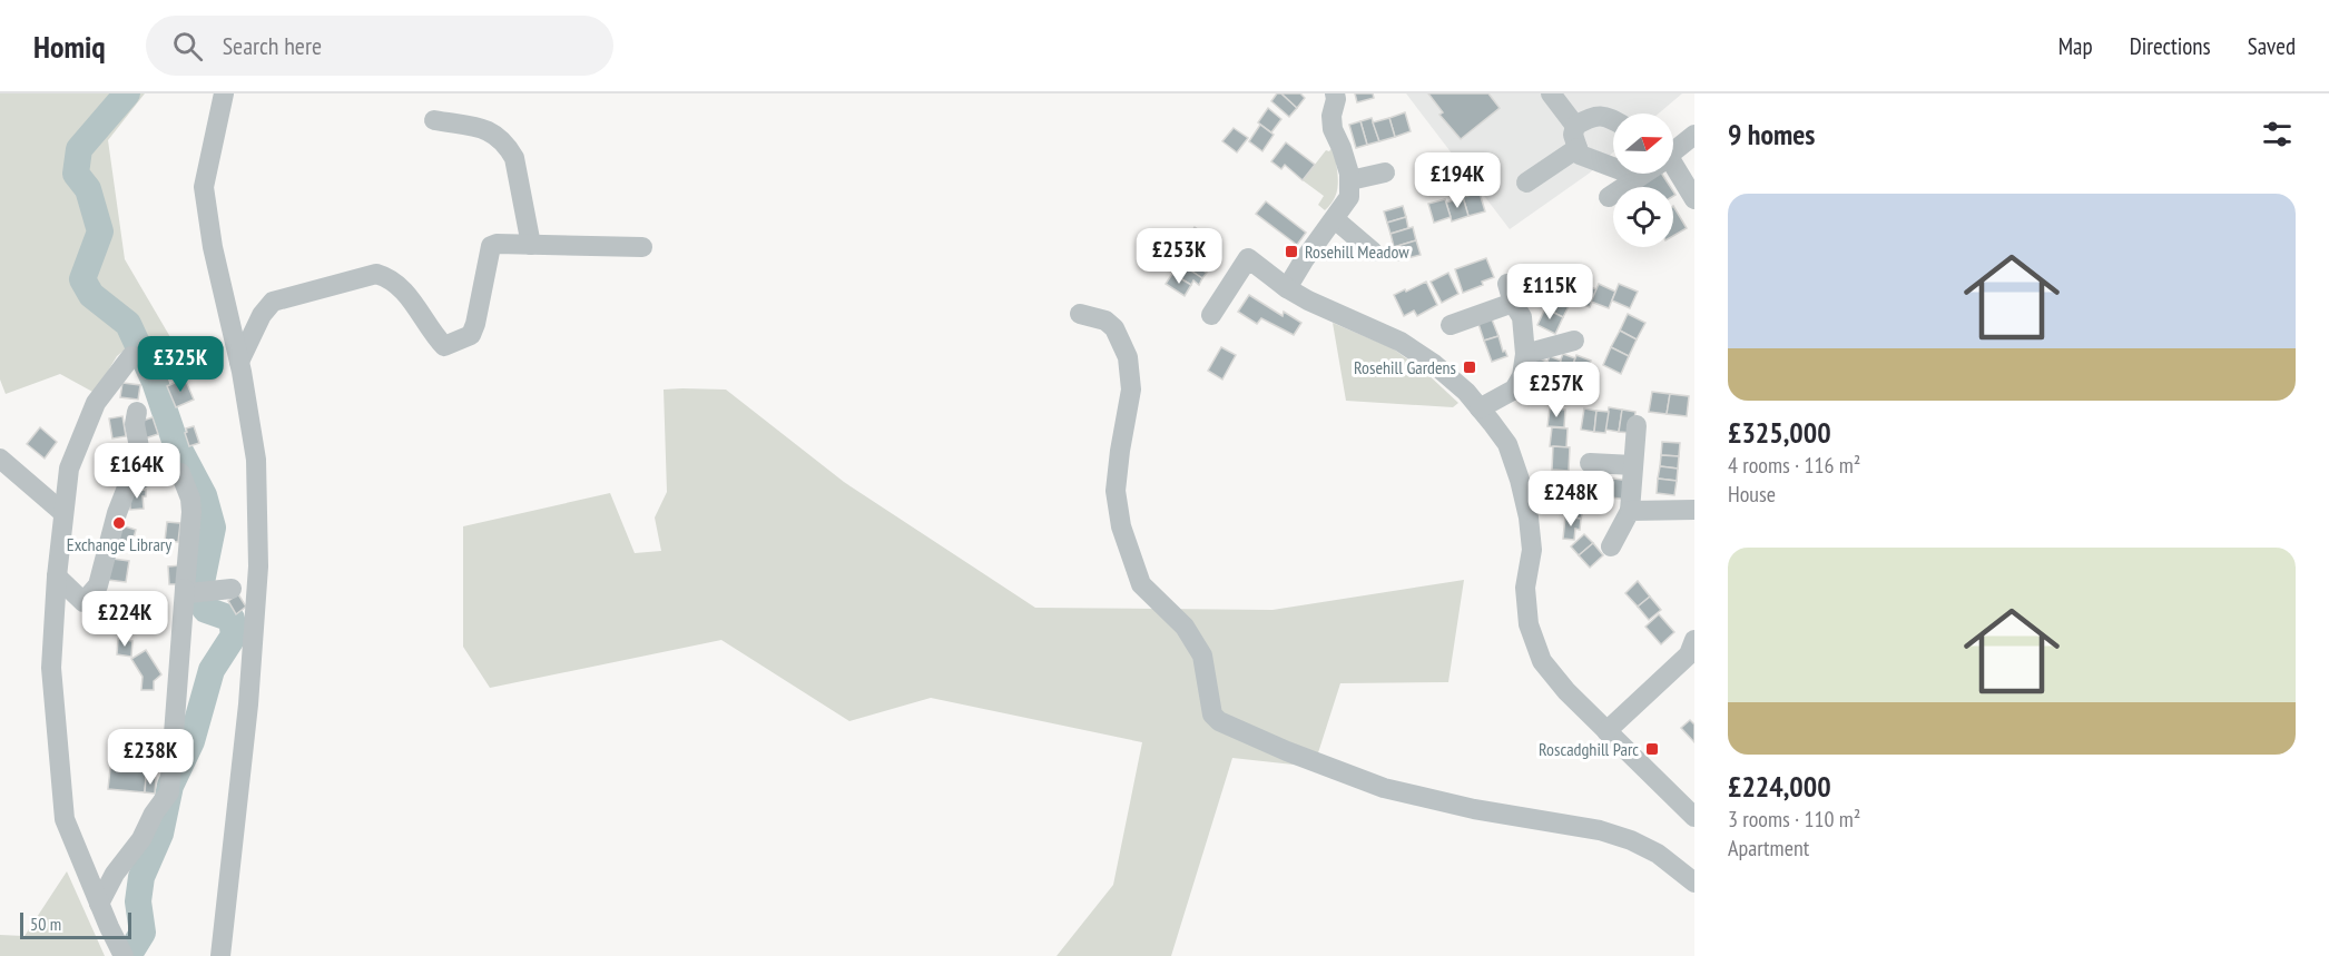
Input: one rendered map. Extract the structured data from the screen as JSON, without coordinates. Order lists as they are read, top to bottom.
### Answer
{
  "places": {
    "transit": ["Rosehill Meadow", "Rosehill Gardens", "Roscadghill Parc"],
    "other": ["Exchange Library"]
  },
  "scale_bar": "50 m",
  "north": "right",
  "page": {
    "header": "Homiq",
    "search": "Search here",
    "nav": ["Map", "Directions", "Saved"],
    "heading": "9 homes",
    "price": [
      "£194K",
      "£253K",
      "£115K",
      "£325K",
      "£257K",
      "£164K",
      "£248K",
      "£224K",
      "£238K"
    ],
    "list": [
      {
        "name": "£325,000",
        "note": "4 rooms · 116 m² · House"
      },
      {
        "name": "£224,000",
        "note": "3 rooms · 110 m² · Apartment"
      }
    ],
    "scale": "50 m"
  }
}
